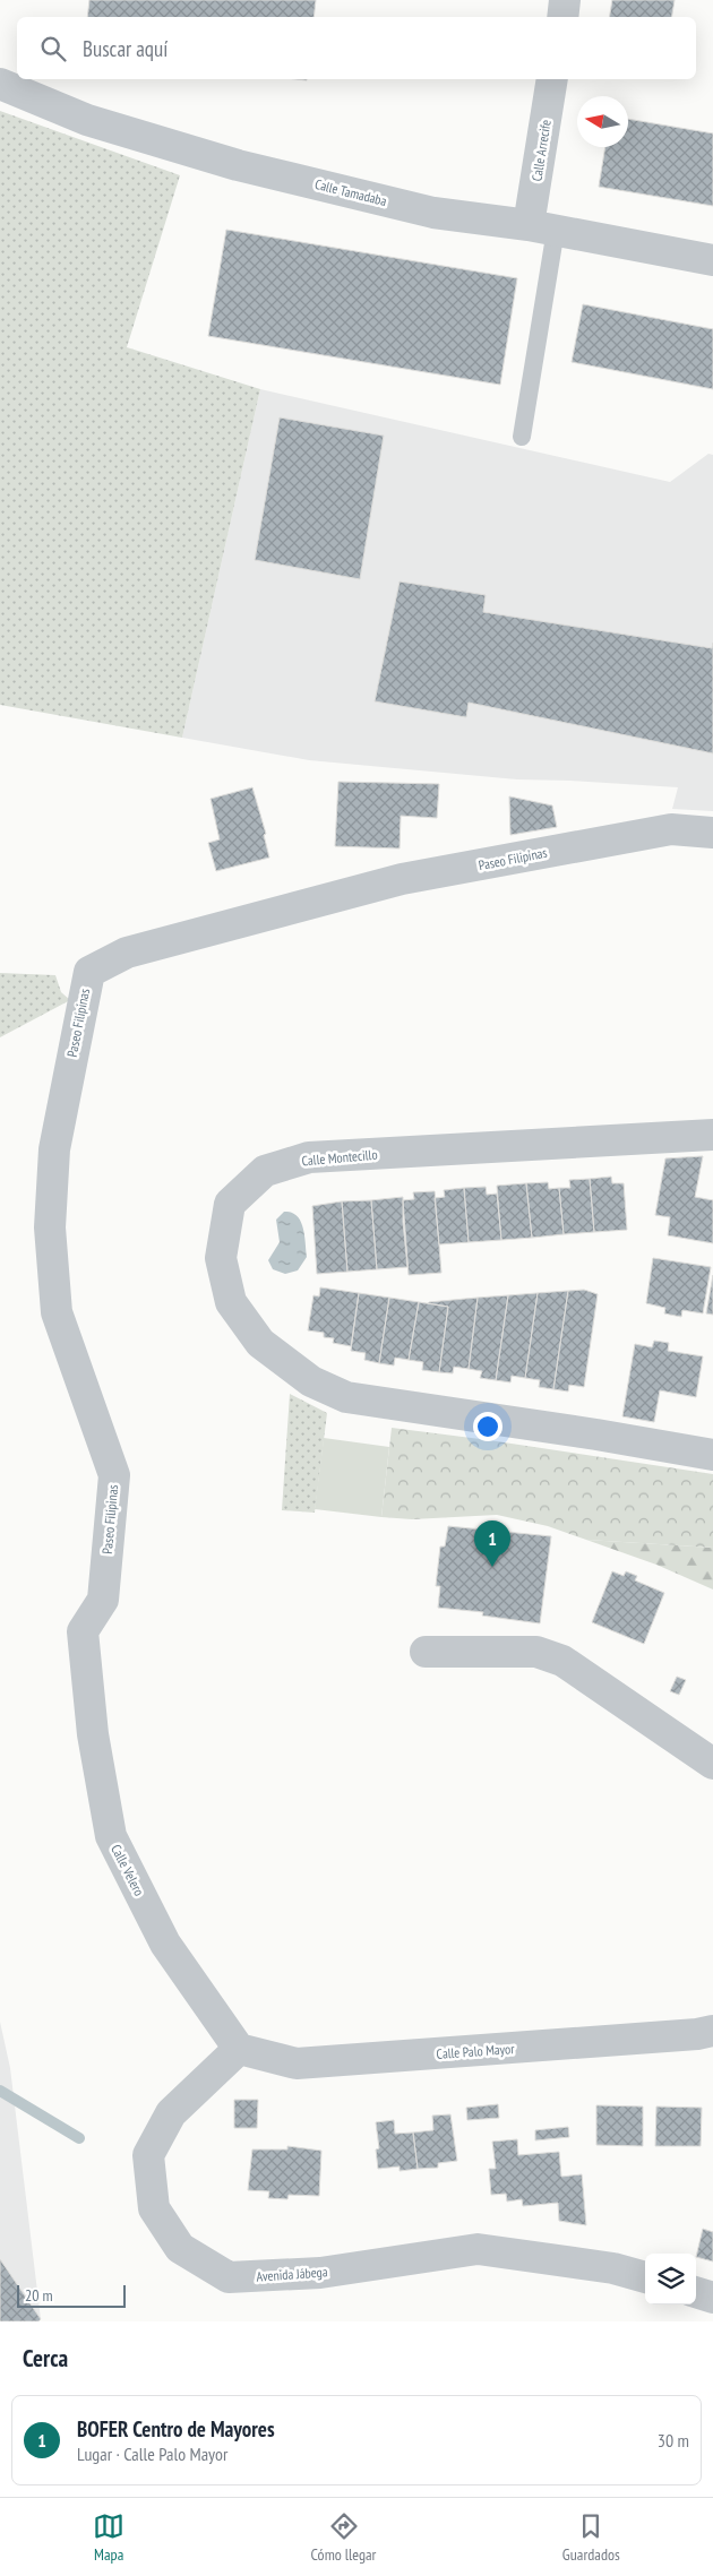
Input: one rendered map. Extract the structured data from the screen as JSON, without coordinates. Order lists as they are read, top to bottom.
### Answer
{
  "streets": {
    "street": [
      "Calle Arrecife",
      "Calle Tamadaba",
      "Paseo Filipinas",
      "Calle Montecillo",
      "Calle Velero",
      "Calle Palo Mayor",
      "Avenida Jábega"
    ]
  },
  "crossings": [
    ["Calle Arrecife", "Calle Tamadaba"],
    ["Paseo Filipinas", "Calle Velero"],
    ["Calle Velero", "Calle Palo Mayor"],
    ["Calle Velero", "Avenida Jábega"],
    ["Calle Palo Mayor", "Avenida Jábega"]
  ],
  "scale_bar": "20 m",
  "north": "left",
  "page": {
    "search": "Buscar aquí",
    "pins": "1",
    "scale": "20 m",
    "heading": "Cerca",
    "list": [
      {
        "mark": "1",
        "name": "BOFER Centro de Mayores",
        "note": "Lugar · Calle Palo Mayor",
        "value": "30 m"
      }
    ],
    "nav": ["Mapa", "Cómo llegar", "Guardados"]
  }
}
